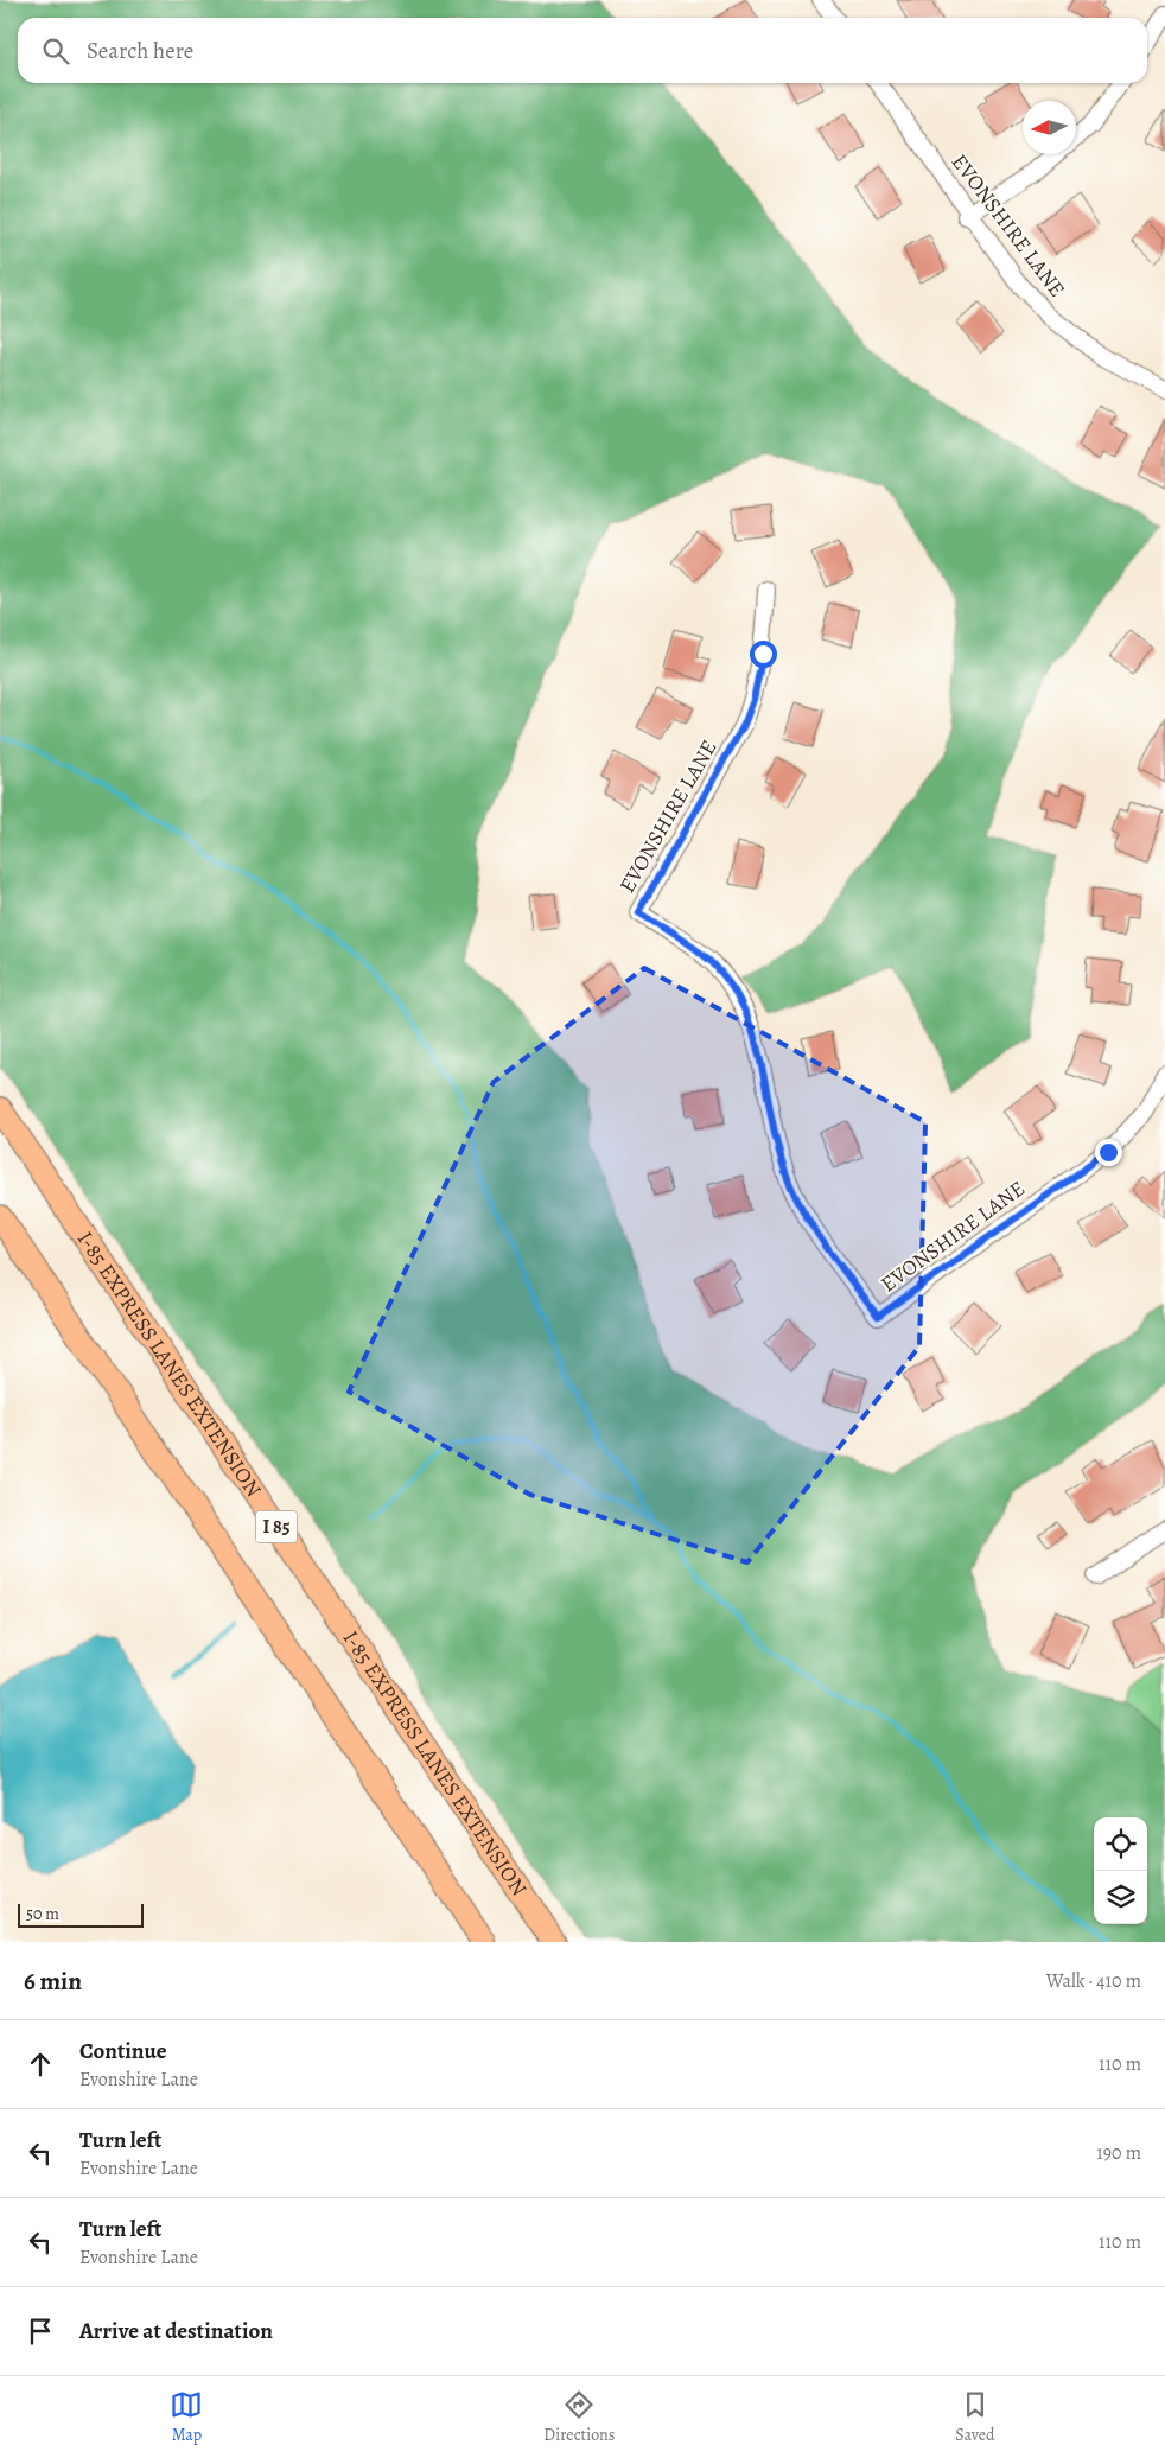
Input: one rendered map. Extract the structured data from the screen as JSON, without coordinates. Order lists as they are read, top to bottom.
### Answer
{
  "streets": {
    "highway": ["I-85 EXPRESS LANES EXTENSION", "I 85"],
    "street": ["EVONSHIRE LANE"]
  },
  "scale_bar": "50 m",
  "north": "left",
  "page": {
    "search": "Search here",
    "scale": "50 m",
    "heading": ["6 min", "Walk · 410 m"],
    "list": [
      ["Continue", "Evonshire Lane", "110 m"],
      ["Turn left", "Evonshire Lane", "190 m"],
      ["Turn left", "Evonshire Lane", "110 m"],
      "Arrive at destination"
    ],
    "nav": ["Map", "Directions", "Saved"]
  }
}
